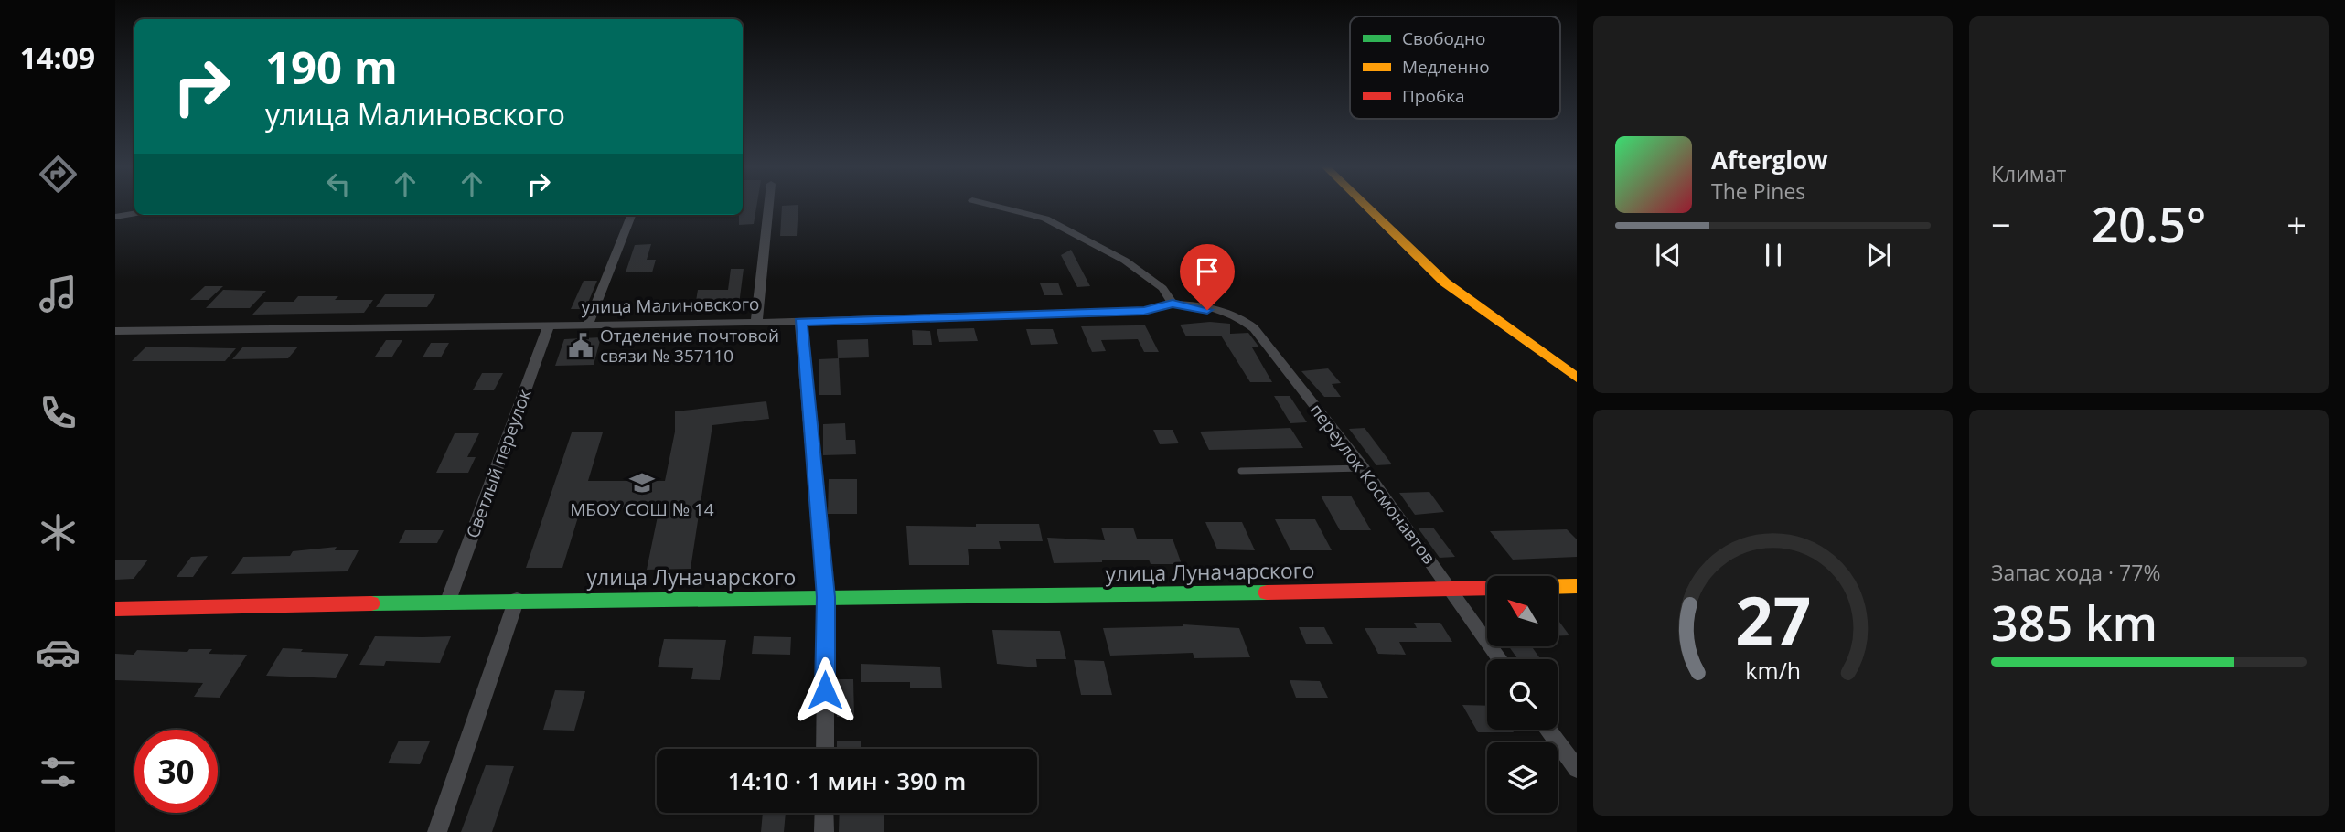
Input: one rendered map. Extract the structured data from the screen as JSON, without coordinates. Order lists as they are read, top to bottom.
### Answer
{
  "streets": {
    "street": [
      "улица Малиновского",
      "Светлый переулок",
      "переулок Космонавтов",
      "улица Луначарского"
    ]
  },
  "crossings": [
    ["улица Малиновского", "Светлый переулок"],
    ["улица Малиновского", "переулок Космонавтов"],
    ["Светлый переулок", "улица Луначарского"],
    ["переулок Космонавтов", "улица Луначарского"]
  ],
  "places": {
    "public building": ["Отделение почтовой связи № 357110"],
    "school or university": ["МБОУ СОШ № 14"]
  },
  "legend": ["Свободно", "Медленно", "Пробка"],
  "north": "top left",
  "page": {
    "tabs": "14:09",
    "tile": [
      "Климат",
      ["Запас хода · 77%", "385 km"]
    ],
    "turn": ["190 m", "улица Малиновского"],
    "song": ["Afterglow", "The Pines"],
    "heat": ["−", "20.5°", "+"],
    "limit": "30",
    "trip": "14:10 · 1 мин · 390 m",
    "gauge": ["27", "km/h"]
  }
}
